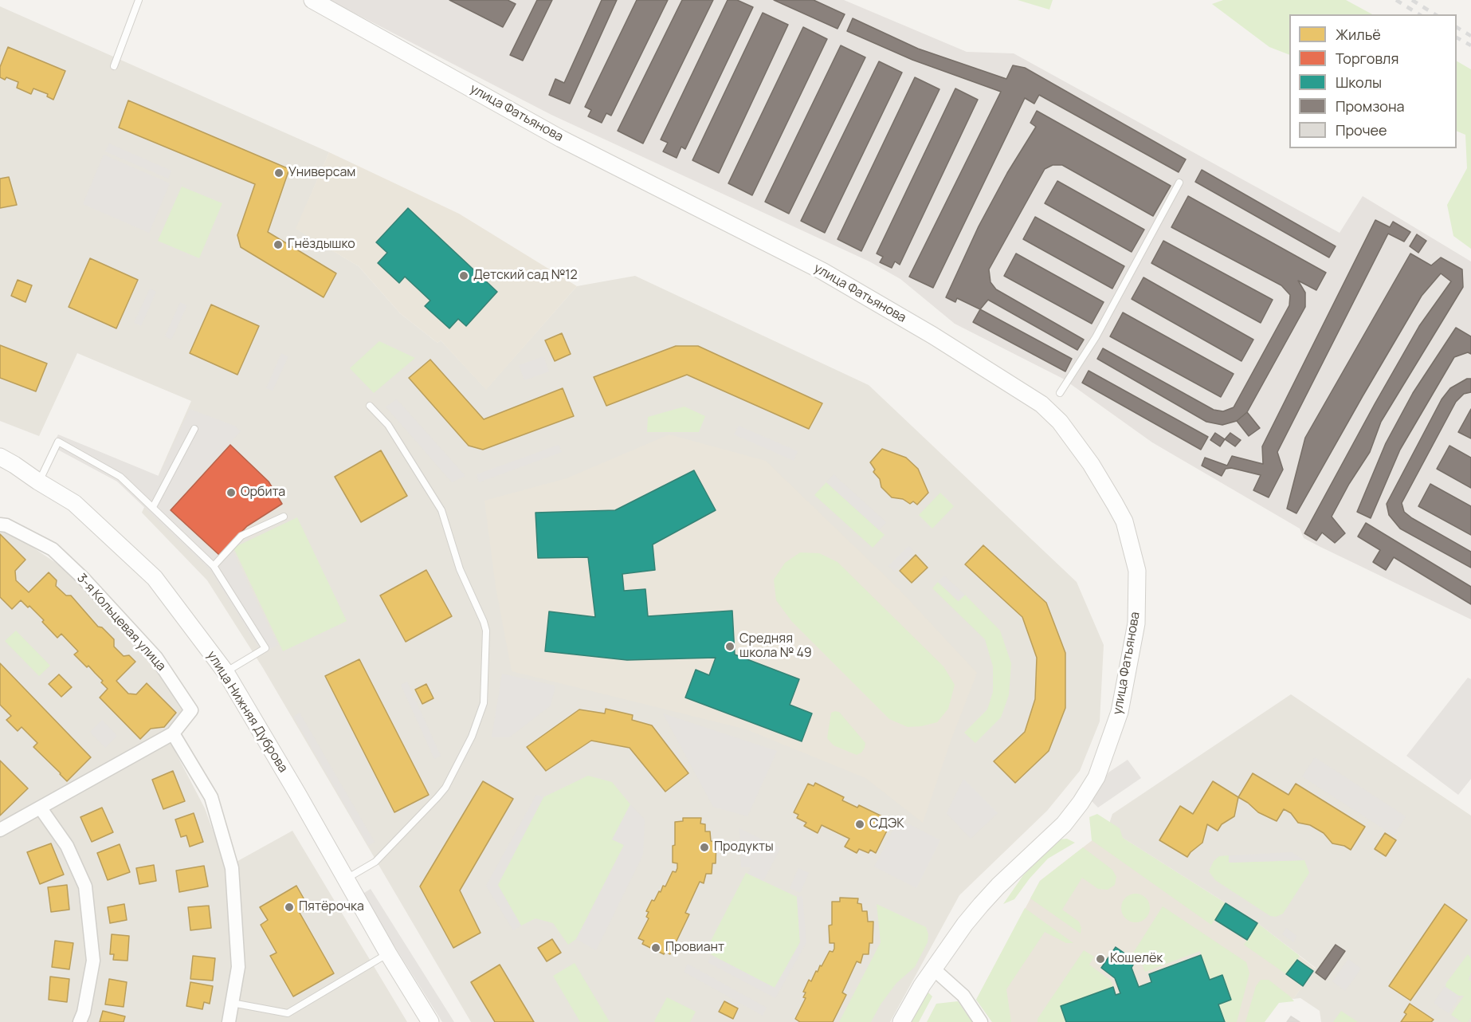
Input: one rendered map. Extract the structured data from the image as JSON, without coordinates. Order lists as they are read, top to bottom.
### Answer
{
  "streets": {
    "street": ["улица Фатьянова", "3-я Кольцевая улица", "улица Нижняя Дуброва"]
  },
  "places": [
    "Универсам",
    "Гнёздышко",
    "Детский сад №12",
    "Орбита",
    "Средняя школа № 49",
    "СДЭК",
    "Продукты",
    "Пятёрочка",
    "Провиант",
    "Кошелёк"
  ],
  "legend": [
    "Жильё",
    "Торговля",
    "Школы",
    "Промзона",
    "Прочее"
  ]
}
